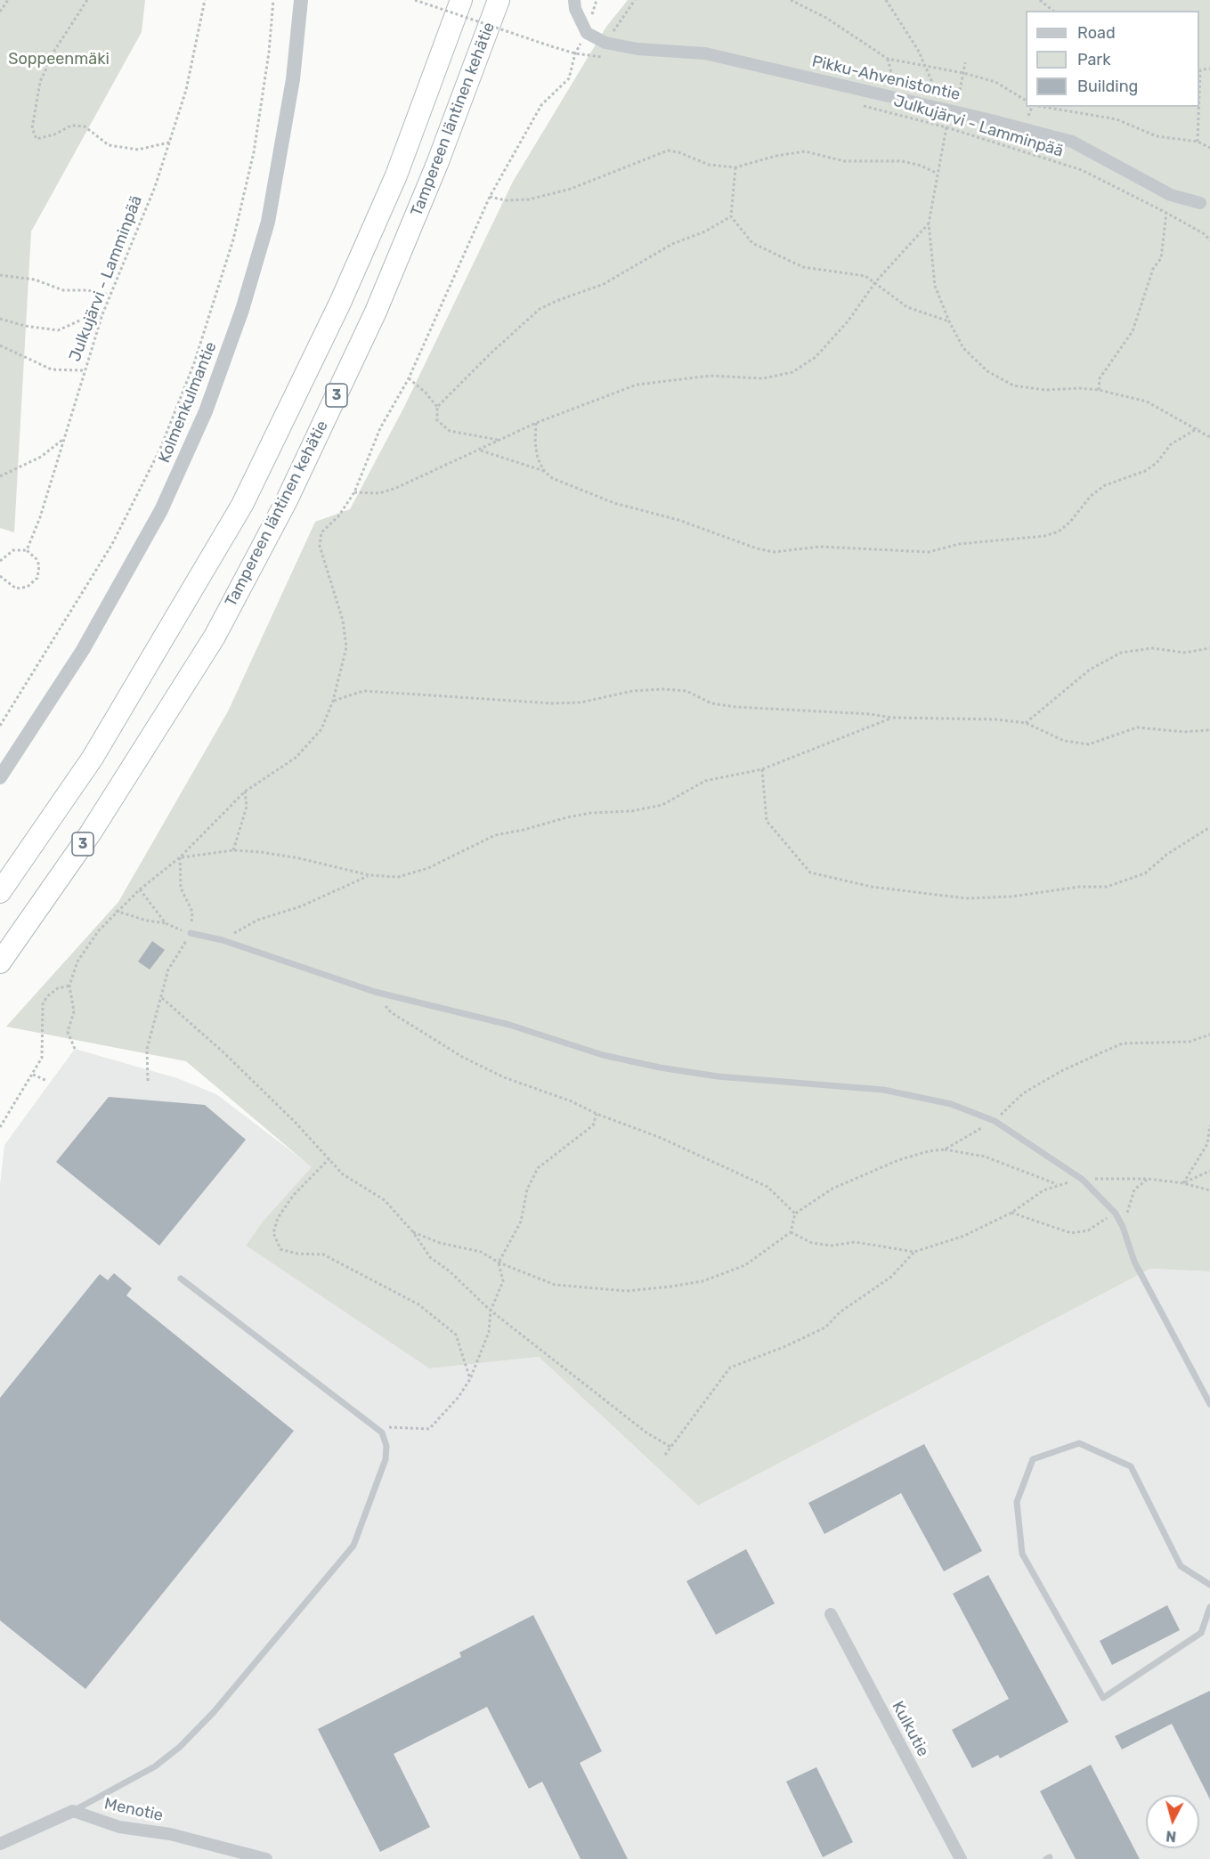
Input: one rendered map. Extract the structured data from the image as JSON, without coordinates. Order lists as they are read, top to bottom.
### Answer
{
  "streets": {
    "highway": ["Tampereen läntinen kehätie", "3"],
    "street": [
      "Pikku-Ahvenistontie",
      "Kolmenkulmantie",
      "Kulkutie",
      "Menotie"
    ],
    "path": ["Julkujärvi - Lamminpää"]
  },
  "parks": ["Soppeenmäki"],
  "legend": ["Road", "Park", "Building"],
  "north": "bottom"
}
